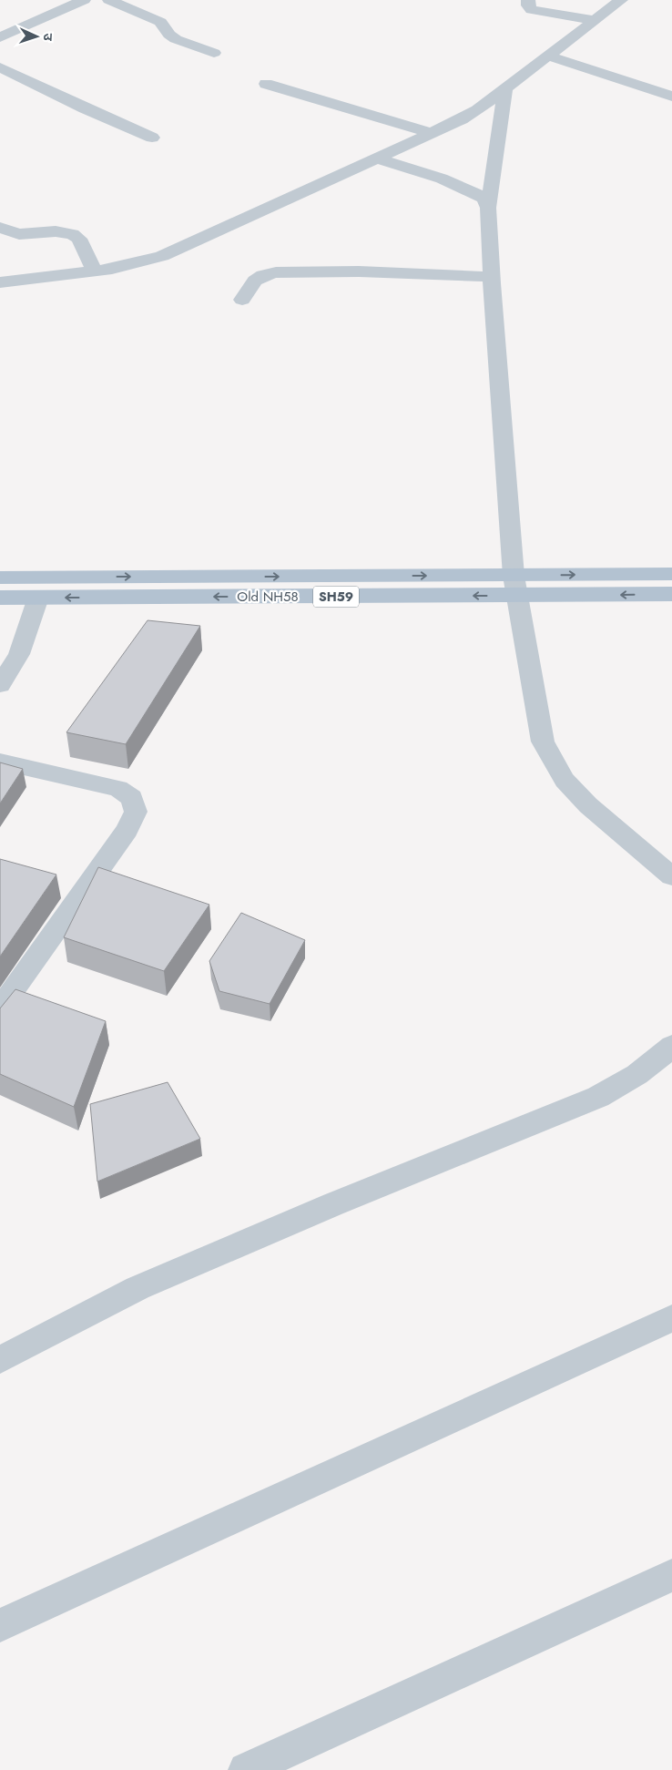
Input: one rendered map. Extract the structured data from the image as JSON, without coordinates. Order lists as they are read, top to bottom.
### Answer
{
  "streets": {
    "main road": ["Old NH58", "SH59"]
  },
  "north": "right"
}
